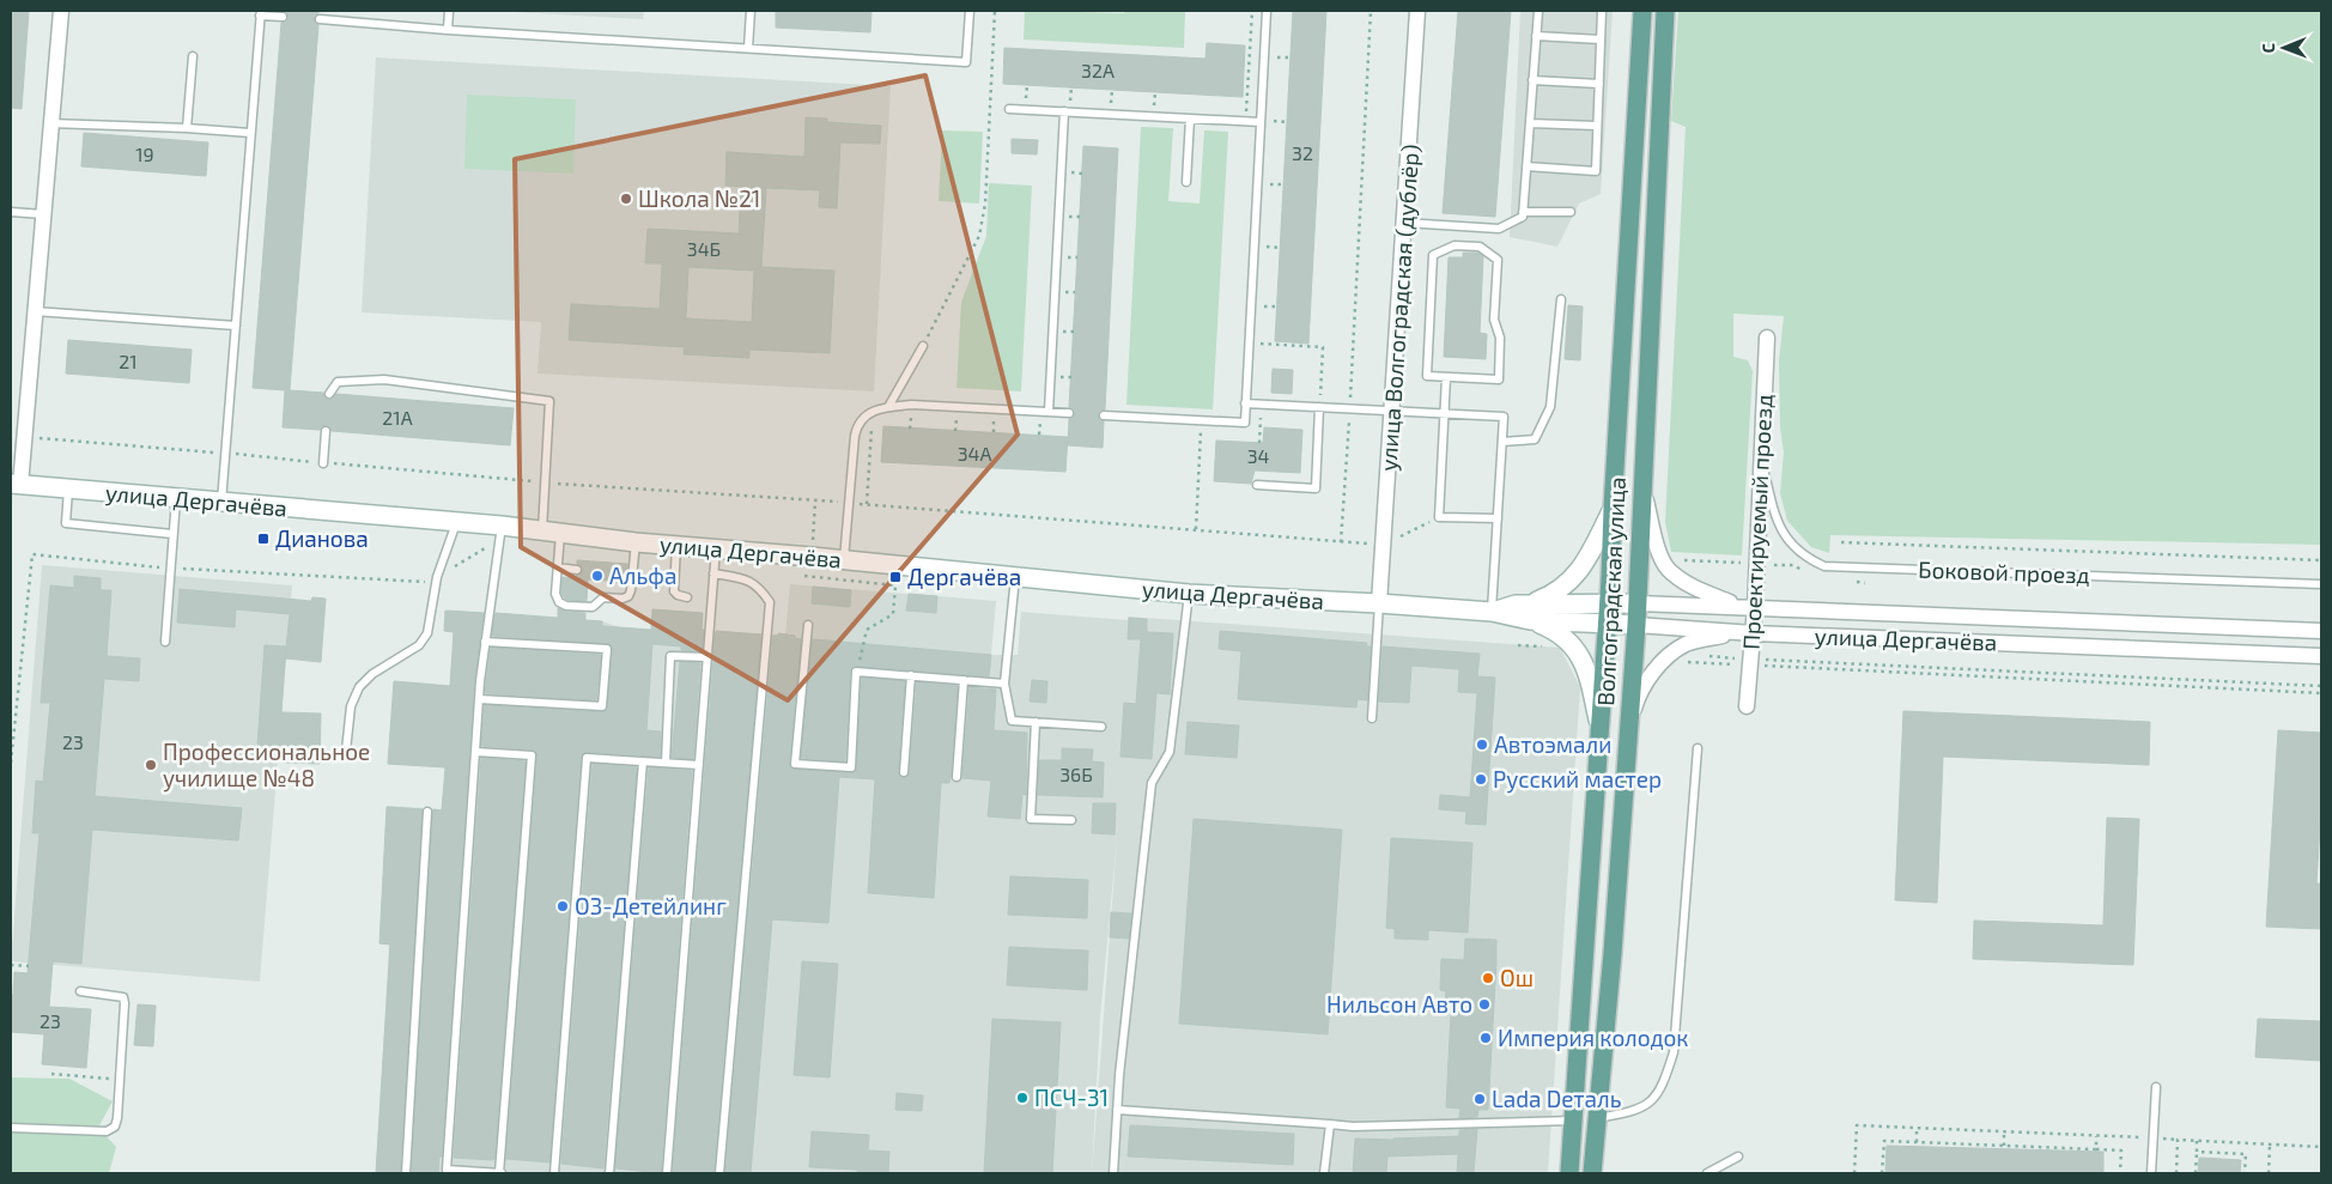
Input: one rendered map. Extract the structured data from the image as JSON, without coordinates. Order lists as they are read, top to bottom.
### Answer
{
  "streets": {
    "main road": ["Волгоградская улица"],
    "street": ["улица Волгоградская (дублёр)", "улица Дергачёва", "Проектируемый проезд"],
    "lane": ["Боковой проезд"]
  },
  "crossings": [
    ["улица Волгоградская (дублёр)", "улица Дергачёва"],
    ["улица Дергачёва", "Проектируемый проезд"],
    ["улица Дергачёва", "Волгоградская улица"],
    ["Проектируемый проезд", "Боковой проезд"]
  ],
  "places": {
    "other": [
      "Школа №21",
      "Альфа",
      "Автоэмали",
      "Профессиональное училище №48",
      "Русский мастер",
      "О3-Детейлинг",
      "Ош",
      "Нильсон Авто",
      "Империя колодок",
      "ПСЧ-31",
      "Lada Dеталь"
    ],
    "transit": ["Дианова", "Дергачёва"]
  },
  "house_numbers": [
    "32А",
    "32",
    "19",
    "34Б",
    "21",
    "21А",
    "34А",
    "34",
    "23",
    "36Б",
    "23"
  ],
  "north": "left"
}
